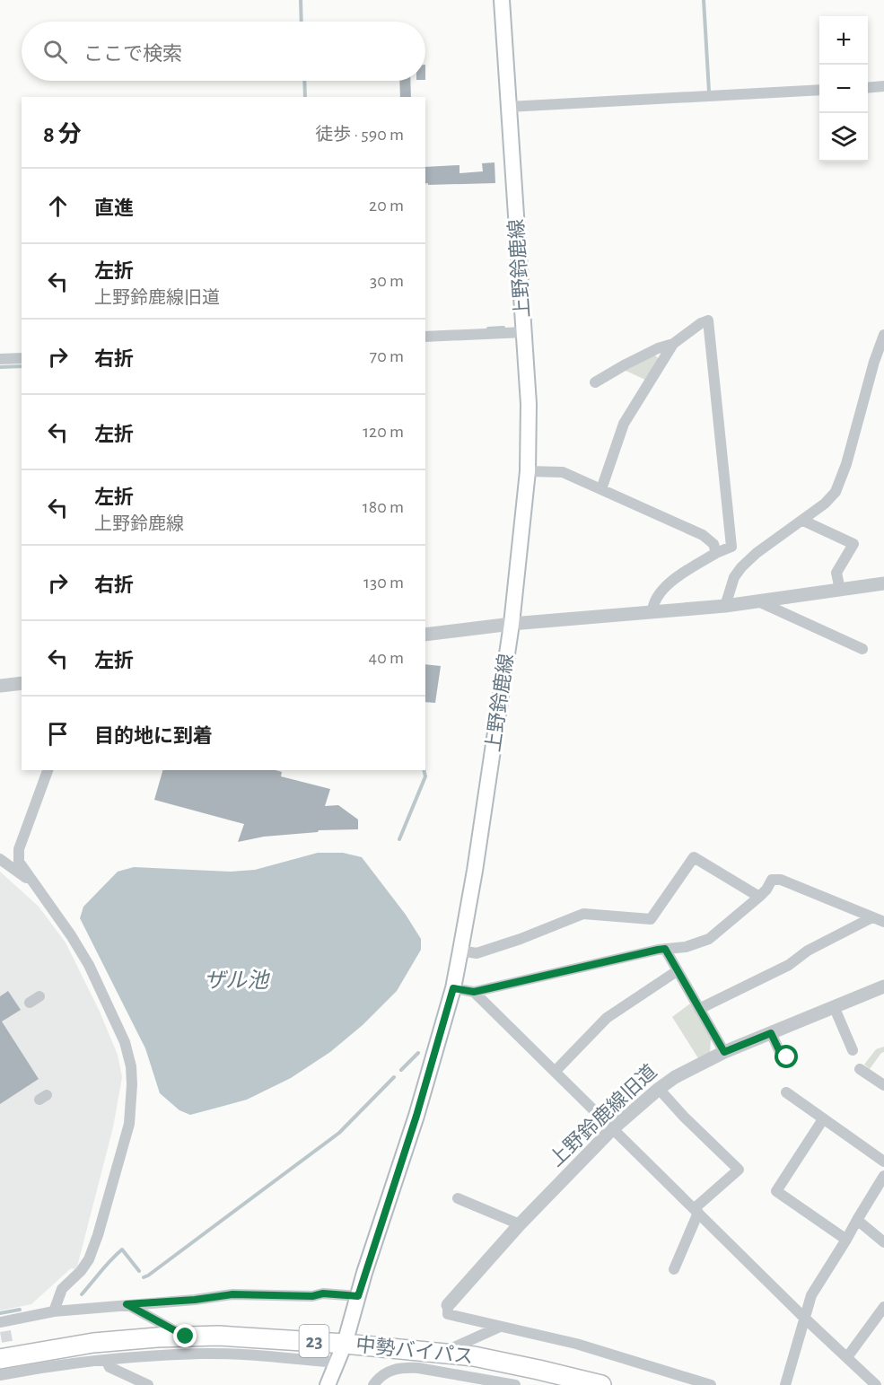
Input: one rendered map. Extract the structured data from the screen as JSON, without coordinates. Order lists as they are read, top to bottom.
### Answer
{
  "streets": {
    "highway": ["23", "中勢バイパス"],
    "main road": ["上野鈴鹿線"],
    "street": ["上野鈴鹿線旧道"]
  },
  "crossings": [
    ["上野鈴鹿線", "中勢バイパス"]
  ],
  "water": ["ザル池"],
  "page": {
    "map_buttons": ["+", "−"],
    "search": "ここで検索",
    "heading": ["8 分", "徒歩 · 590 m"],
    "list": [
      ["直進", "20 m"],
      ["左折", "上野鈴鹿線旧道", "30 m"],
      ["右折", "70 m"],
      ["左折", "120 m"],
      ["左折", "上野鈴鹿線", "180 m"],
      ["右折", "130 m"],
      ["左折", "40 m"],
      "目的地に到着"
    ]
  }
}
